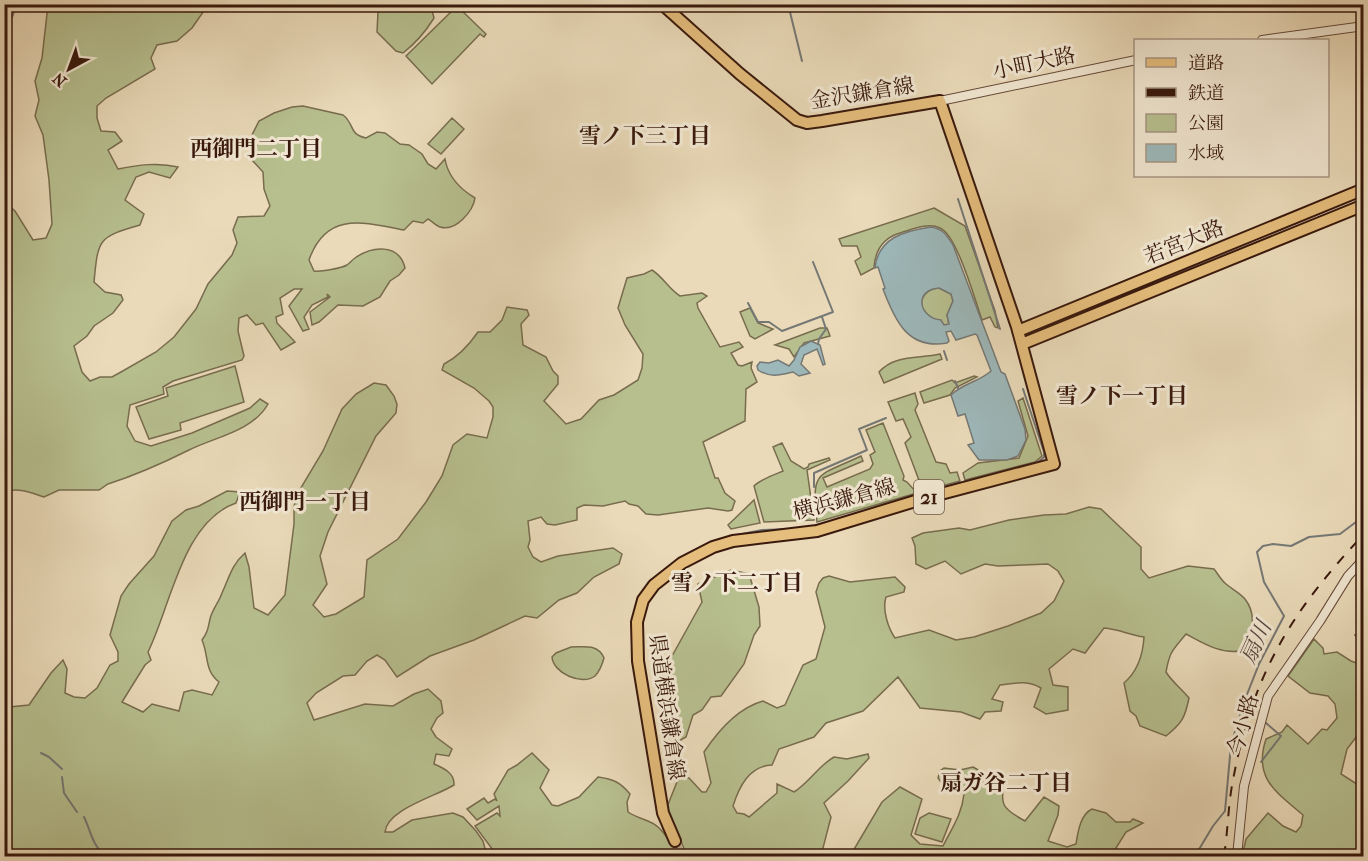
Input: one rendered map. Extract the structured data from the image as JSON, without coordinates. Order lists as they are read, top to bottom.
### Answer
{
  "streets": {
    "main road": [
      "金沢鎌倉線",
      "若宮大路",
      "21",
      "横浜鎌倉線",
      "県道横浜鎌倉線"
    ],
    "street": ["小町大路", "今小路"]
  },
  "crossings": [
    ["小町大路", "金沢鎌倉線"],
    ["金沢鎌倉線", "若宮大路"],
    ["金沢鎌倉線", "横浜鎌倉線"],
    ["若宮大路", "横浜鎌倉線"],
    ["横浜鎌倉線", "県道横浜鎌倉線"]
  ],
  "districts": [
    "雪ノ下三丁目",
    "西御門二丁目",
    "雪ノ下一丁目",
    "西御門一丁目",
    "雪ノ下二丁目",
    "扇ガ谷二丁目"
  ],
  "water": ["扇川"],
  "legend": [
    "道路",
    "鉄道",
    "公園",
    "水域"
  ],
  "north": "bottom left"
}
